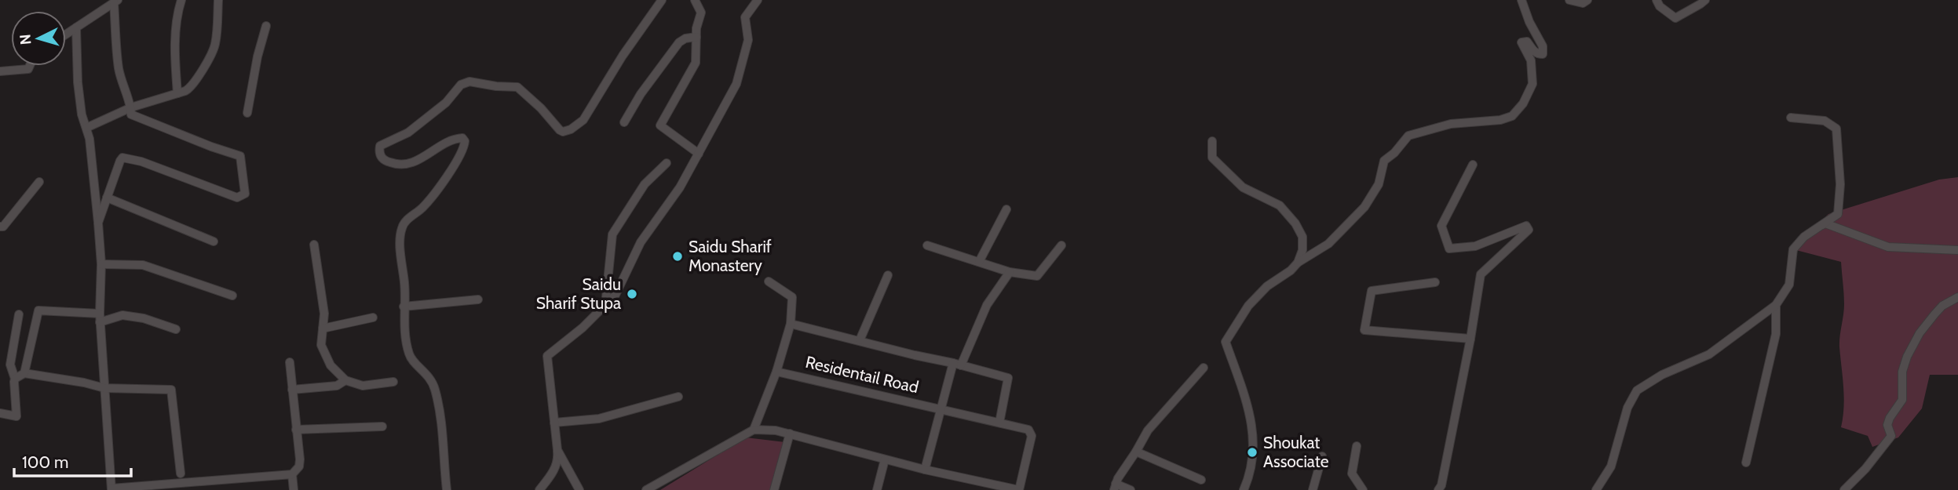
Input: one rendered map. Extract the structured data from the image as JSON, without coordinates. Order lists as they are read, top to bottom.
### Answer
{
  "streets": {
    "street": ["Residentail Road"]
  },
  "places": ["Saidu Sharif Monastery", "Saidu Sharif Stupa", "Shoukat Associate"],
  "scale_bar": "100 m",
  "north": "left"
}
